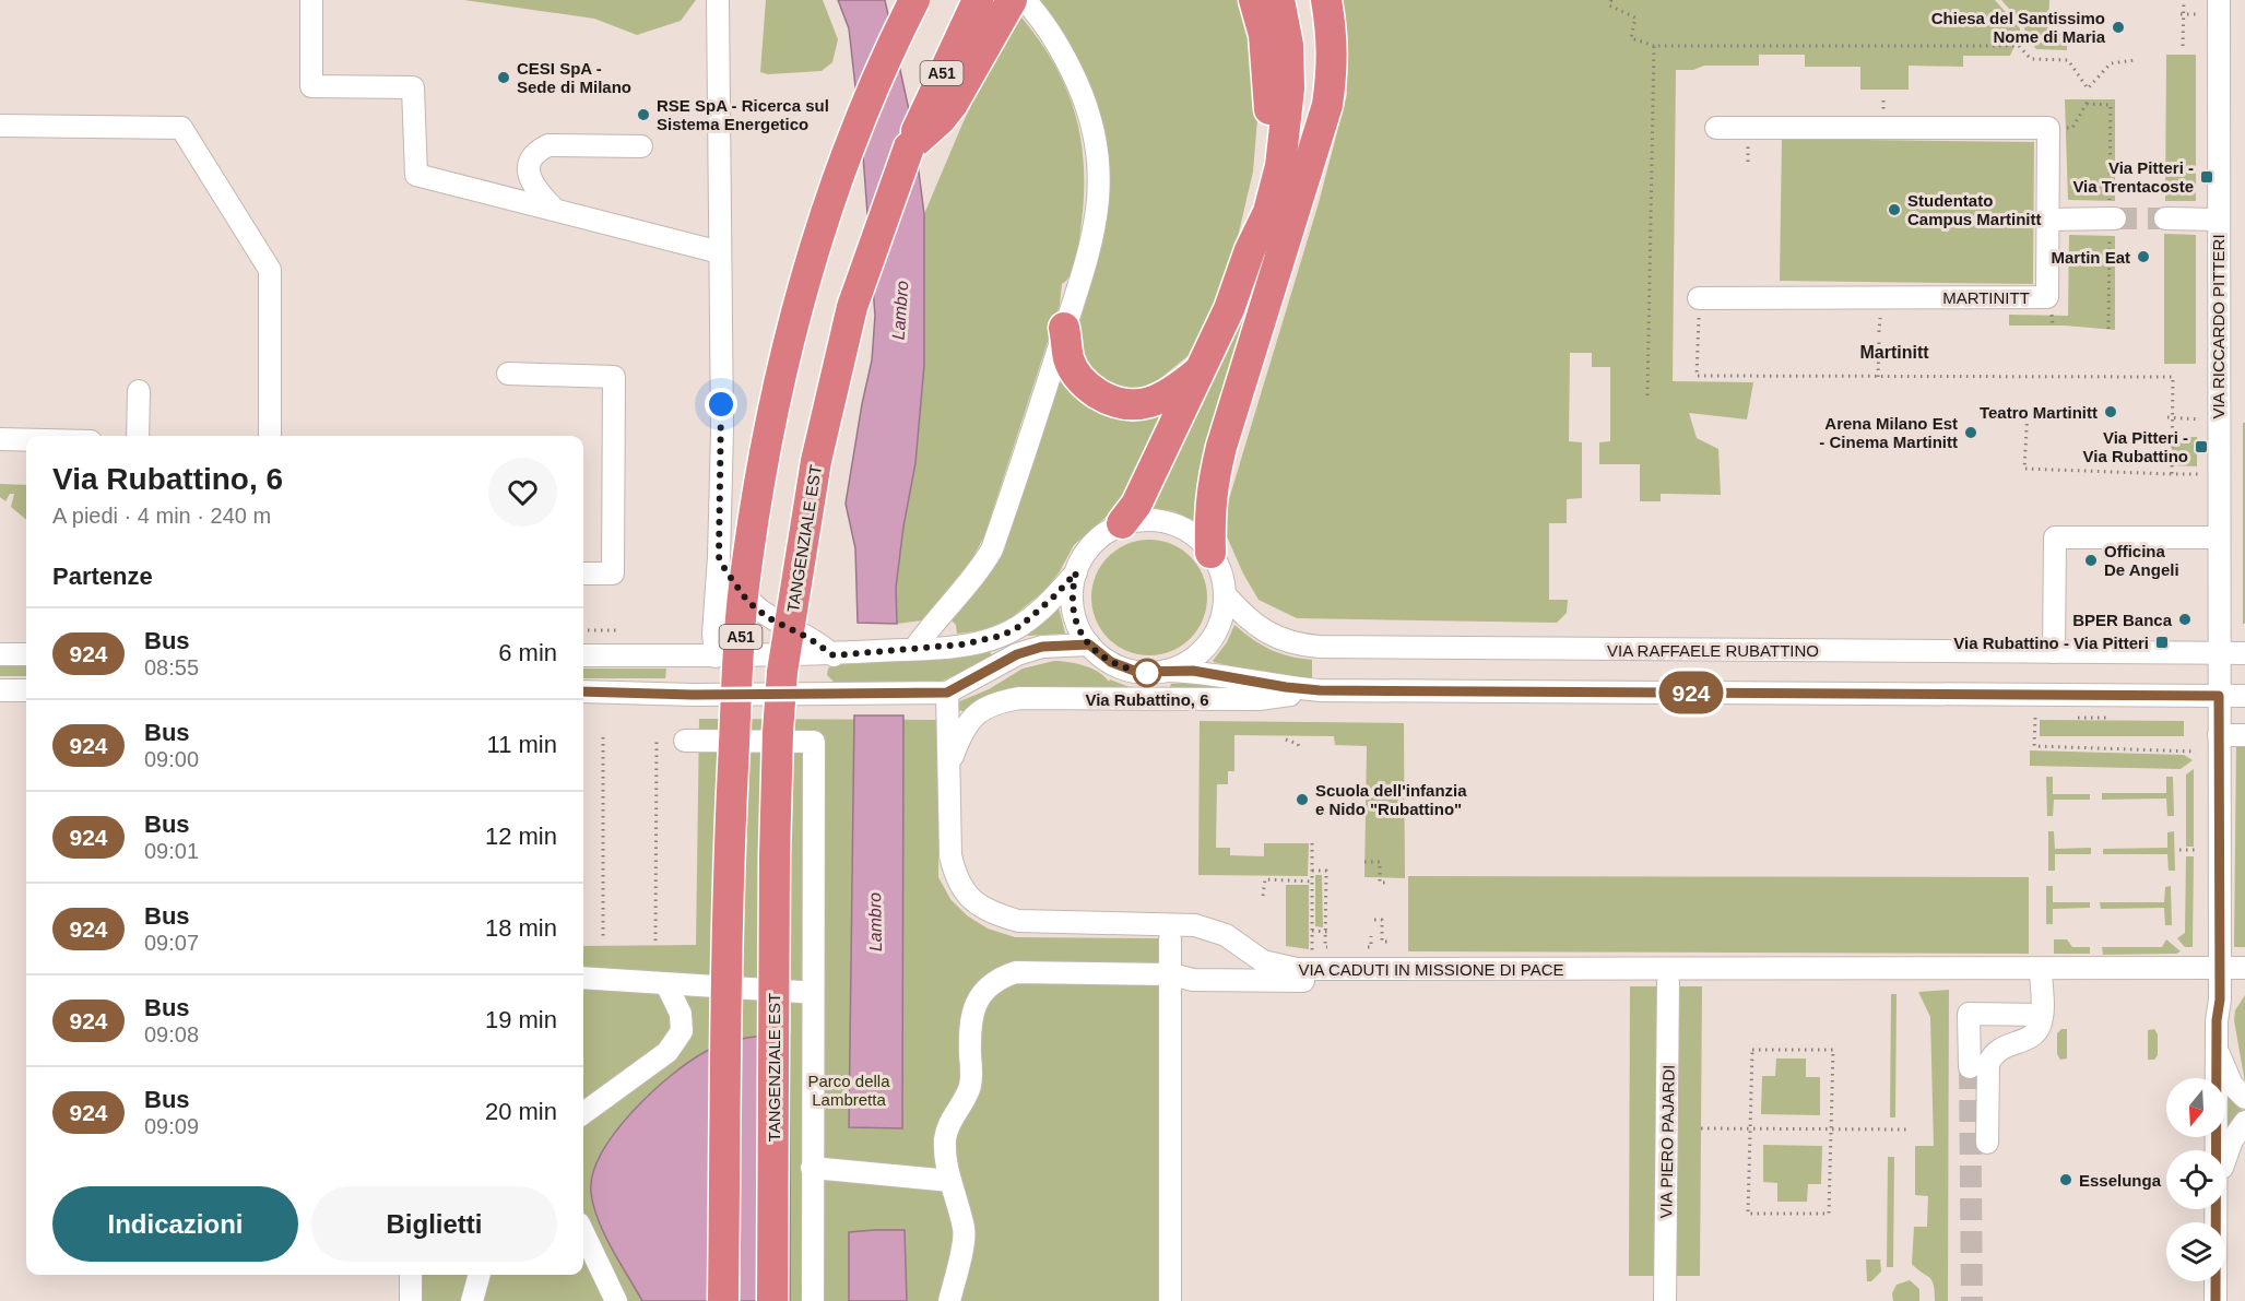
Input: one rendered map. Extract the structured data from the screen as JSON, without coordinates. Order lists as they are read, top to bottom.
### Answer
{
  "streets": {
    "highway": ["A51", "TANGENZIALE EST"],
    "street": [
      "MARTINITT",
      "VIA RICCARDO PITTERI",
      "VIA RAFFAELE RUBATTINO",
      "VIA CADUTI IN MISSIONE DI PACE",
      "VIA PIERO PAJARDI"
    ]
  },
  "crossings": [
    ["VIA RICCARDO PITTERI", "VIA RAFFAELE RUBATTINO"],
    ["VIA RAFFAELE RUBATTINO", "VIA CADUTI IN MISSIONE DI PACE"]
  ],
  "districts": ["Martinitt"],
  "water": ["Lambro"],
  "parks": ["Parco della Lambretta"],
  "places": {
    "other": [
      "Chiesa del Santissimo Nome di Maria",
      "CESI SpA - Sede di Milano",
      "RSE SpA - Ricerca sul Sistema Energetico",
      "Studentato Campus Martinitt",
      "Martin Eat",
      "Teatro Martinitt",
      "Arena Milano Est - Cinema Martinitt",
      "Officina De Angeli",
      "BPER Banca",
      "Via Rubattino, 6",
      "Scuola dell'infanzia e Nido \"Rubattino\"",
      "Esselunga"
    ],
    "transit": ["Via Pitteri - Via Trentacoste", "Via Pitteri - Via Rubattino", "Via Rubattino - Via Pitteri"]
  },
  "lines": ["bus line 924"],
  "north": "bottom",
  "page": {
    "on_map": "924",
    "heading": [
      ["Via Rubattino, 6", "A piedi · 4 min · 240 m"],
      "Partenze"
    ],
    "list": [
      {
        "mark": "924",
        "name": "Bus",
        "note": "08:55",
        "value": "6 min"
      },
      {
        "mark": "924",
        "name": "Bus",
        "note": "09:00",
        "value": "11 min"
      },
      {
        "mark": "924",
        "name": "Bus",
        "note": "09:01",
        "value": "12 min"
      },
      {
        "mark": "924",
        "name": "Bus",
        "note": "09:07",
        "value": "18 min"
      },
      {
        "mark": "924",
        "name": "Bus",
        "note": "09:08",
        "value": "19 min"
      },
      {
        "mark": "924",
        "name": "Bus",
        "note": "09:09",
        "value": "20 min"
      }
    ],
    "buttons": ["Indicazioni", "Biglietti"]
  }
}
